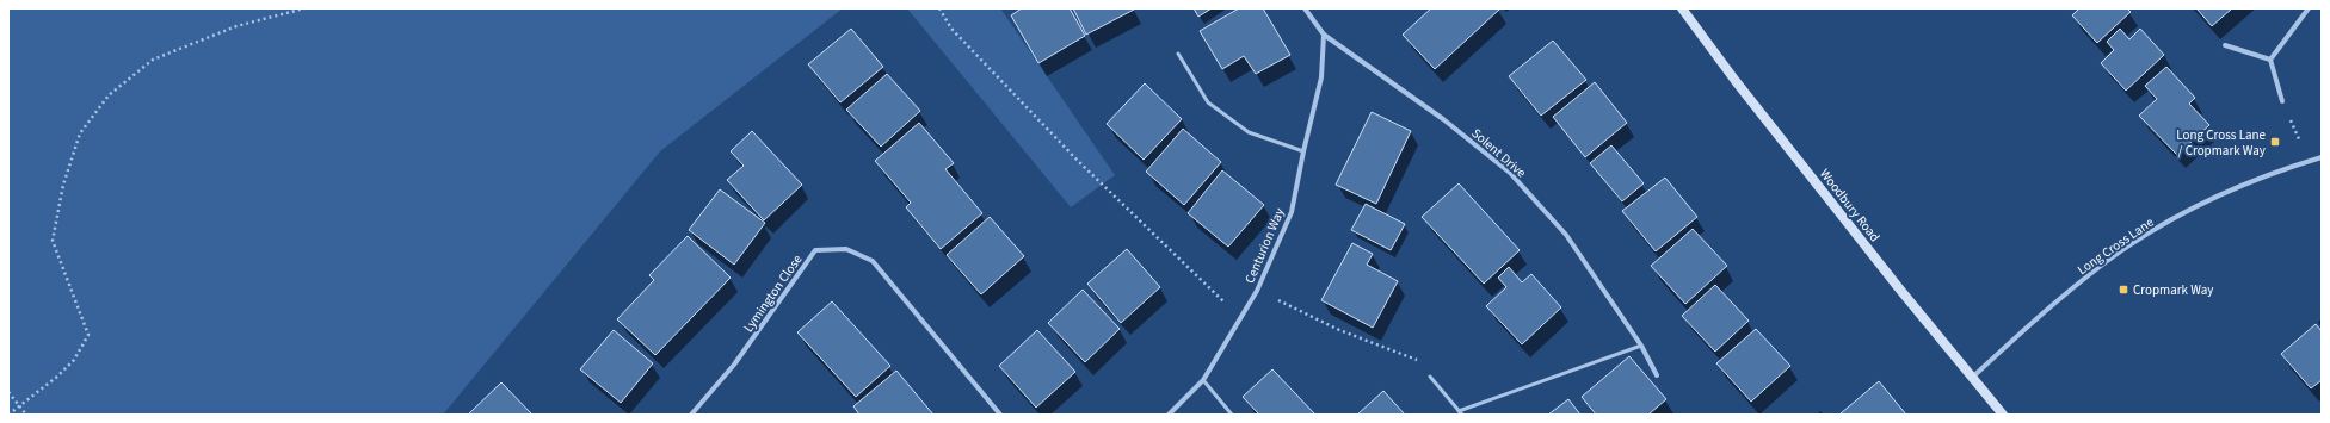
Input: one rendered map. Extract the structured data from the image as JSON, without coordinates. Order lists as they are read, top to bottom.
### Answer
{
  "streets": {
    "street": [
      "Solent Drive",
      "Woodbury Road",
      "Centurion Way",
      "Long Cross Lane",
      "Lymington Close"
    ]
  },
  "crossings": [
    ["Solent Drive", "Centurion Way"],
    ["Woodbury Road", "Long Cross Lane"]
  ],
  "places": {
    "transit": ["Long Cross Lane / Cropmark Way", "Cropmark Way"]
  }
}
